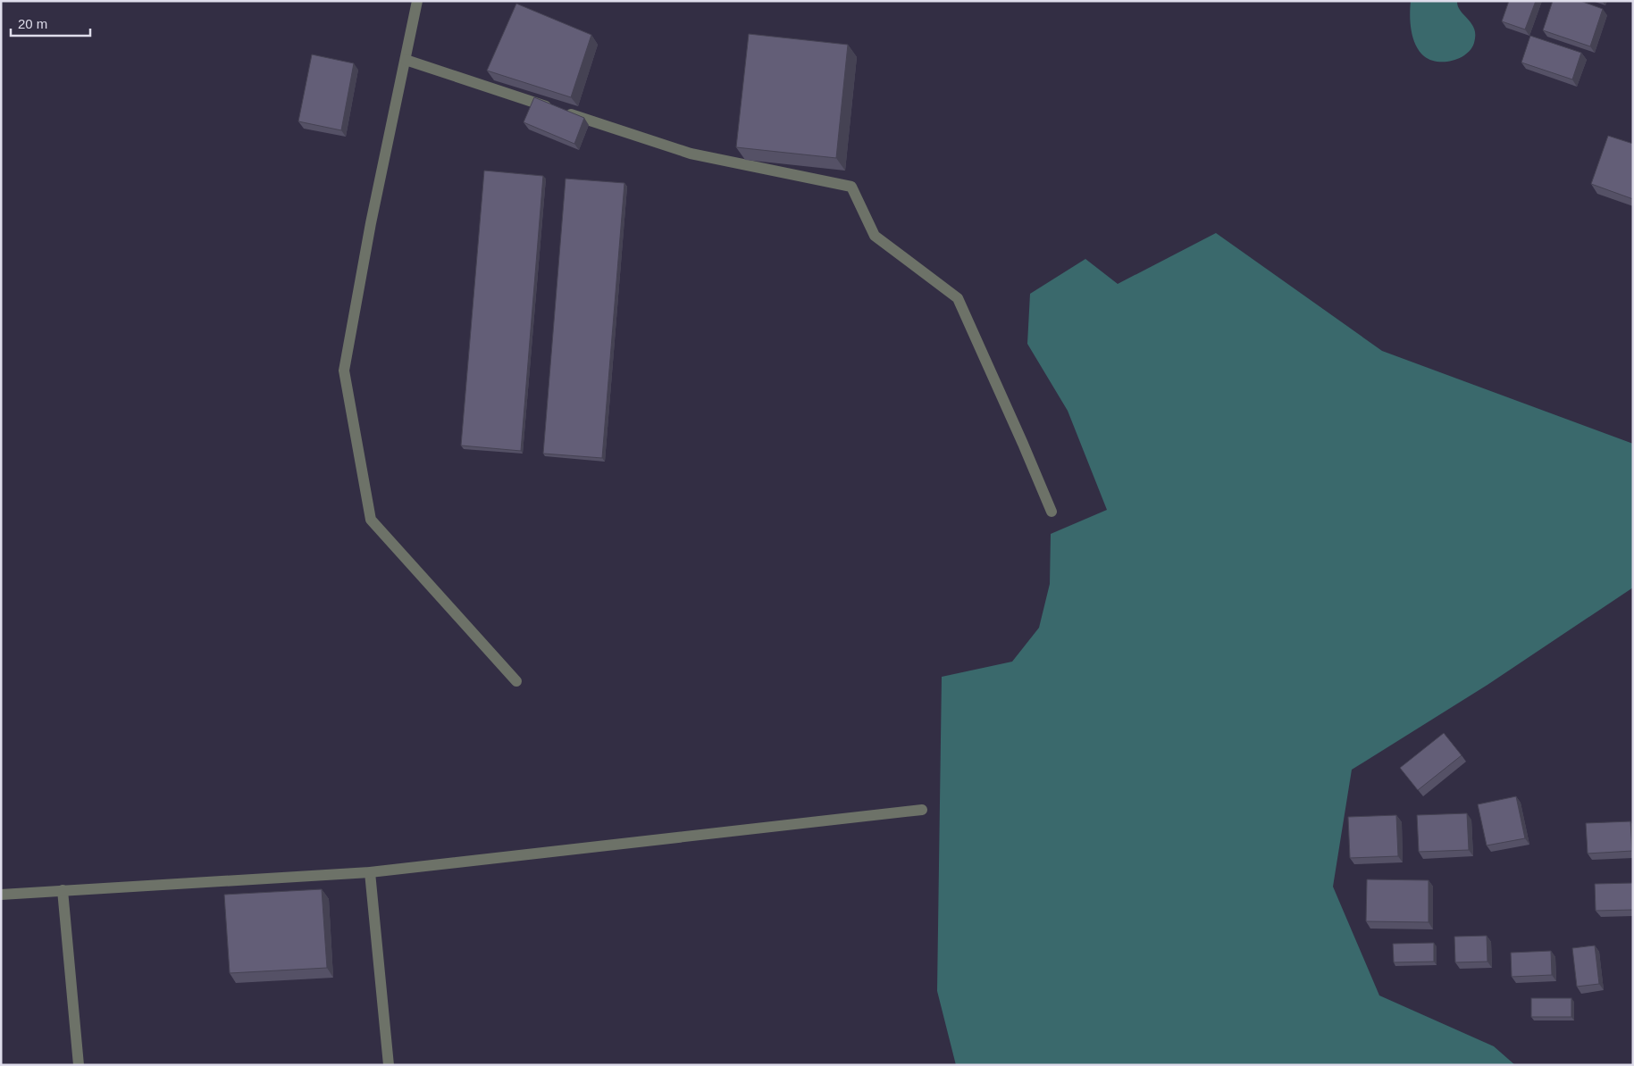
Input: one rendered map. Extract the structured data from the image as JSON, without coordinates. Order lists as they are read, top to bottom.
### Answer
{
  "scale_bar": "20 m"
}
